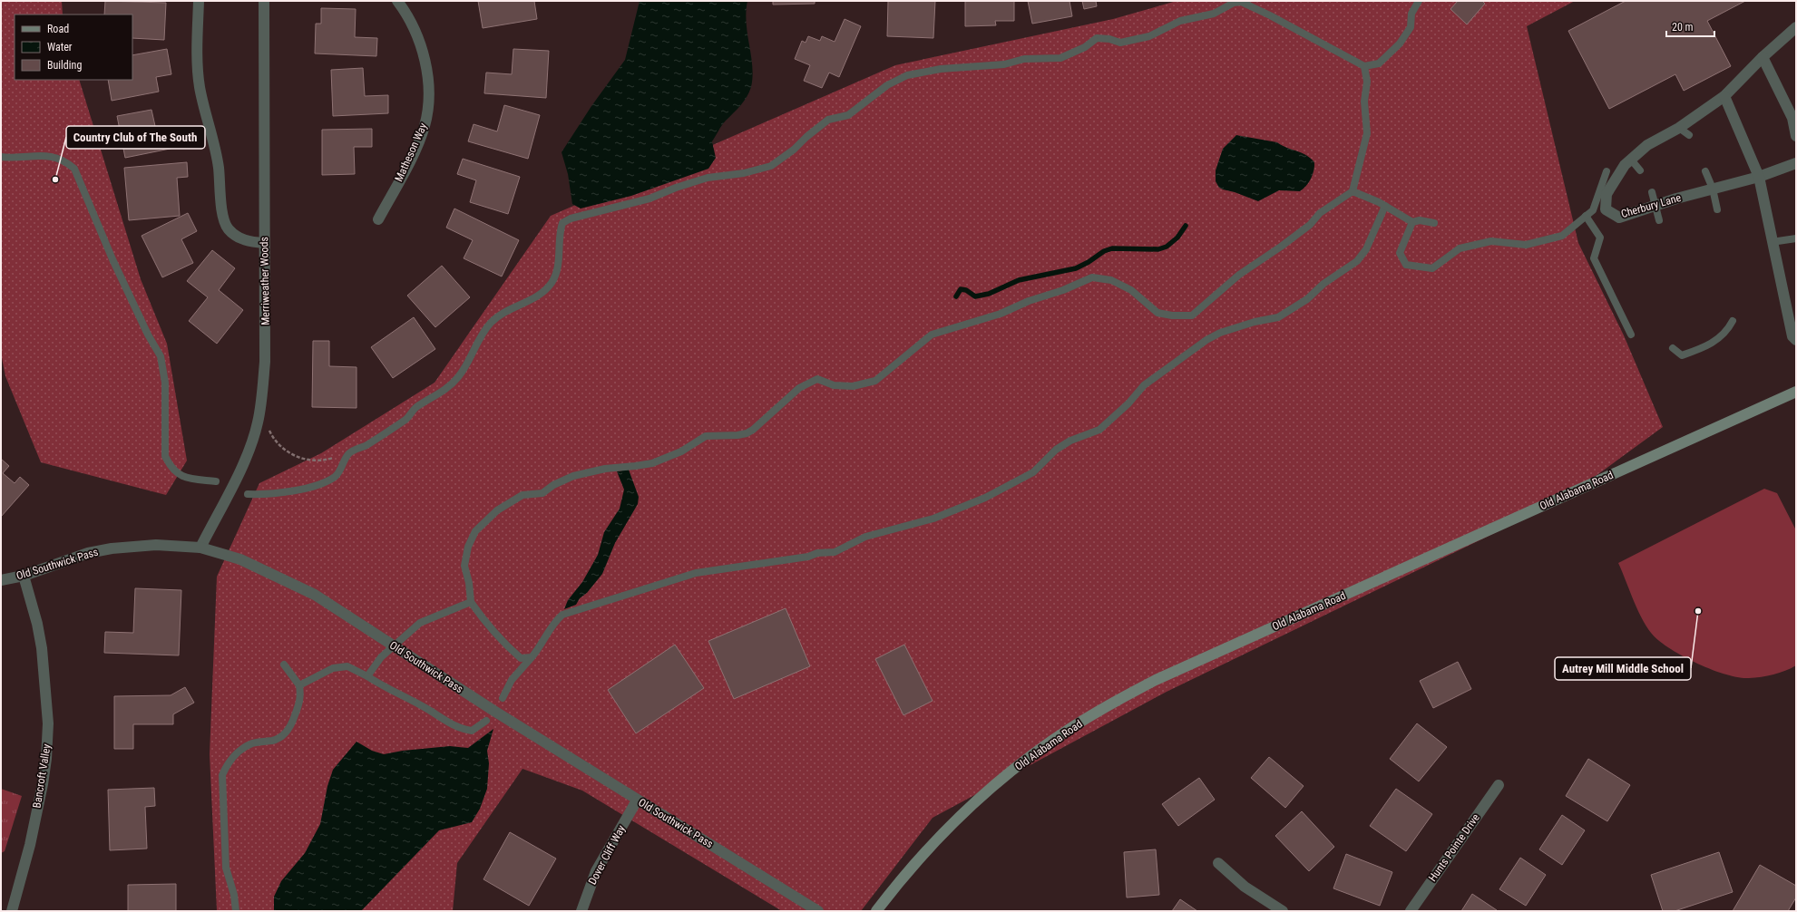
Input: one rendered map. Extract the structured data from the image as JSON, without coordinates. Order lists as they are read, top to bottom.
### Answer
{
  "streets": {
    "main road": ["Old Alabama Road"],
    "street": [
      "Matheson Way",
      "Cherbury Lane",
      "Merriweather Woods",
      "Old Southwick Pass",
      "Bancroft Valley",
      "Hunts Pointe Drive",
      "Dover Cliff Way"
    ]
  },
  "crossings": [
    ["Merriweather Woods", "Old Southwick Pass"],
    ["Old Southwick Pass", "Bancroft Valley"],
    ["Old Southwick Pass", "Dover Cliff Way"]
  ],
  "places": ["Country Club of The South", "Autrey Mill Middle School"],
  "legend": ["Road", "Water", "Building"],
  "scale_bar": "20 m"
}
